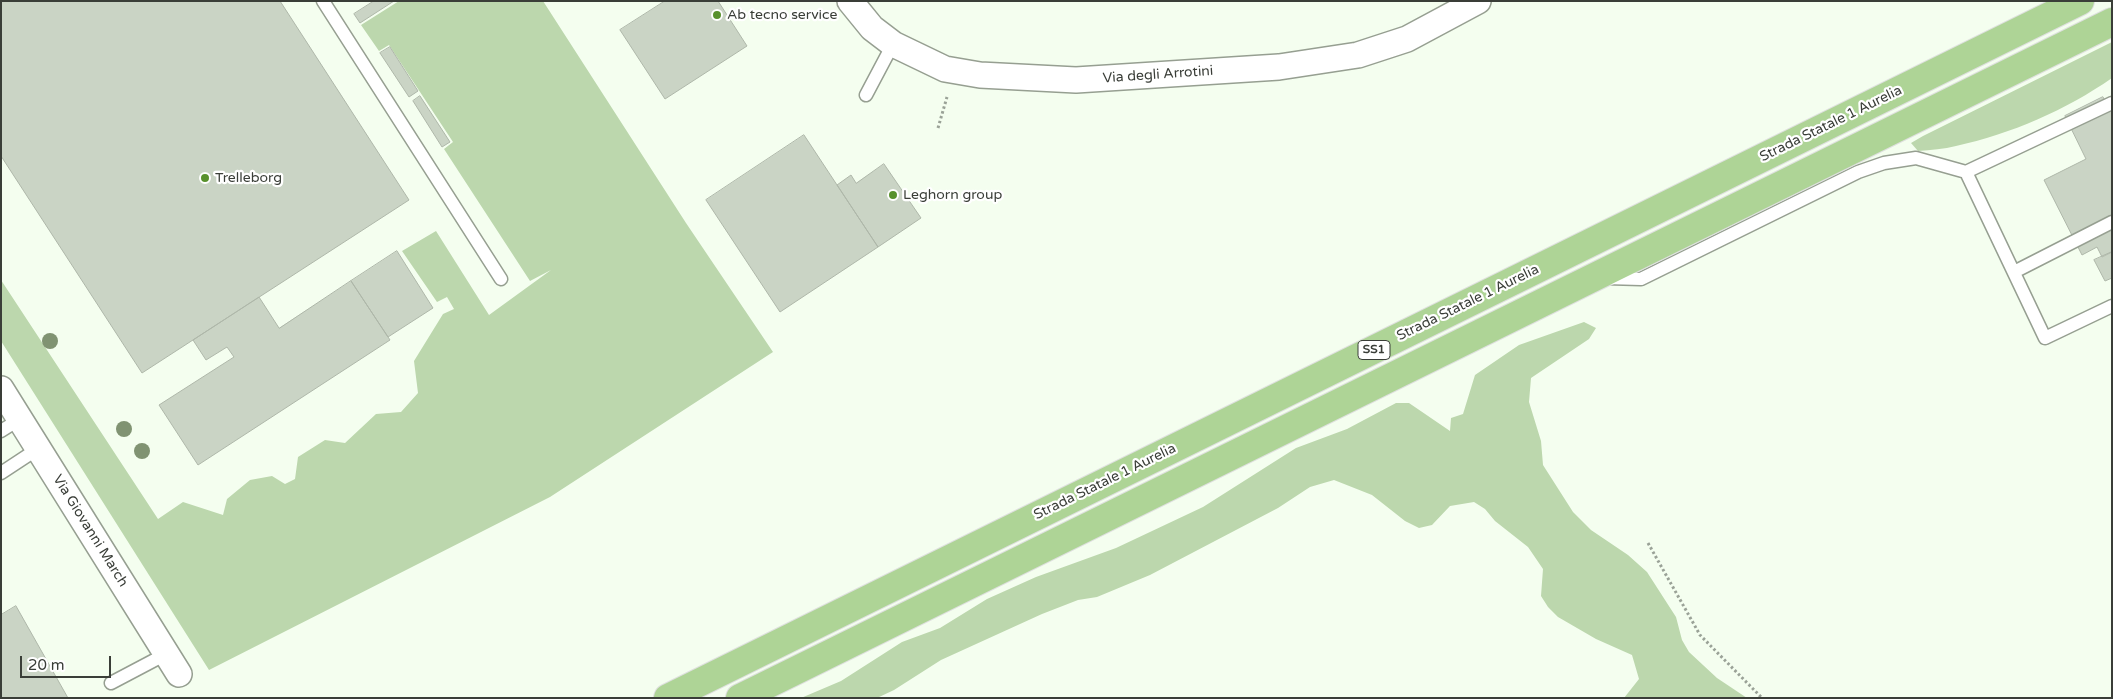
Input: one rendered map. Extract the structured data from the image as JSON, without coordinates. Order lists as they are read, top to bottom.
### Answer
{
  "streets": {
    "highway": ["Strada Statale 1 Aurelia", "SS1"],
    "street": ["Via degli Arrotini", "Via Giovanni March"]
  },
  "places": ["Ab tecno service", "Trelleborg", "Leghorn group"],
  "scale_bar": "20 m"
}
